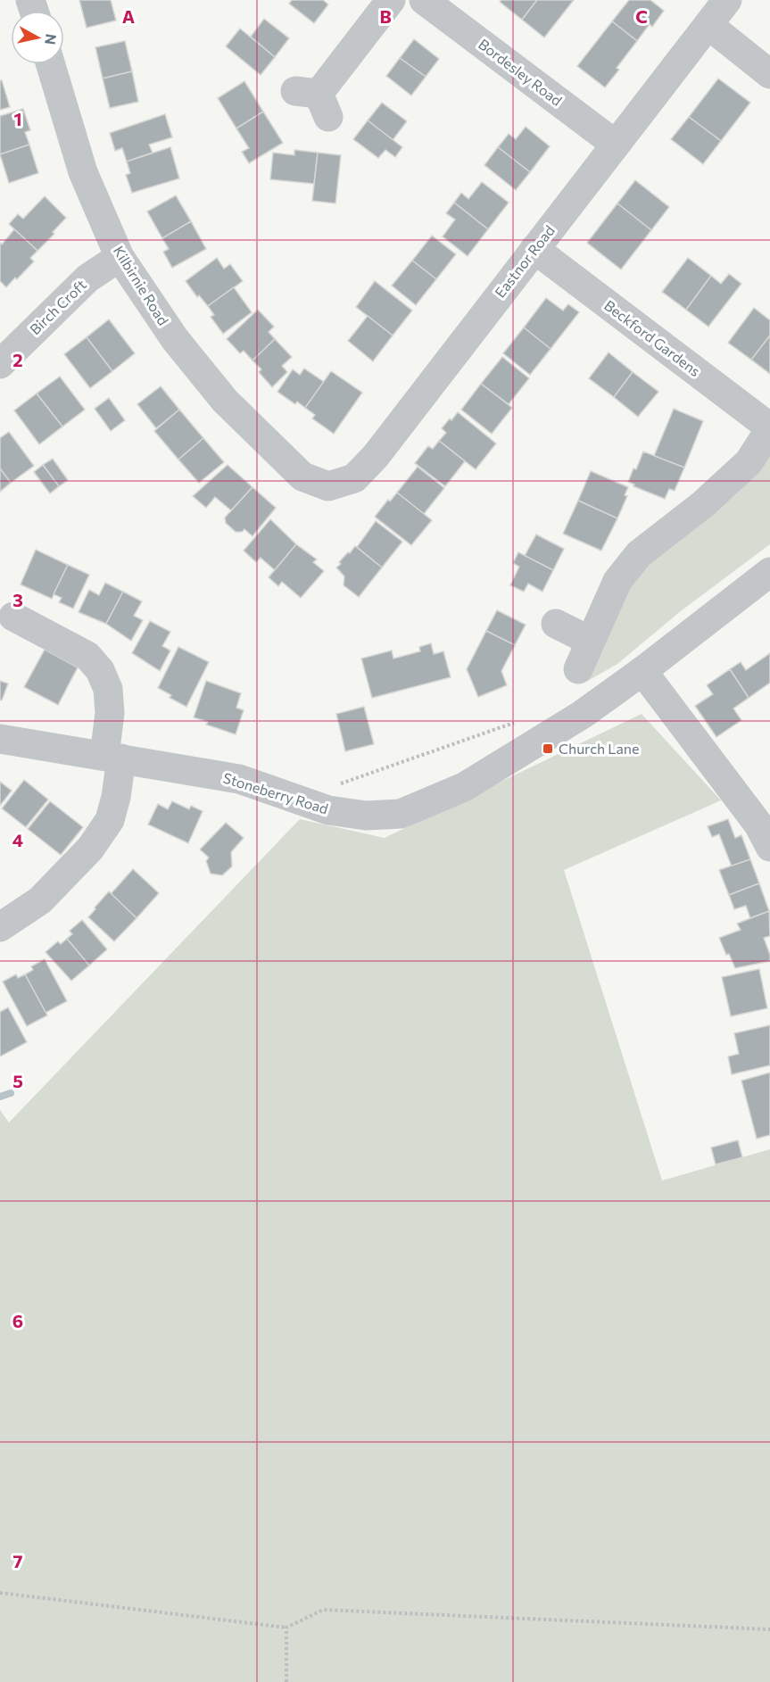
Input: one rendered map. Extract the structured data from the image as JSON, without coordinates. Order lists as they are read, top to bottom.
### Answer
{
  "streets": {
    "street": [
      "Bordesley Road",
      "Eastnor Road",
      "Kilbirnie Road",
      "Birch Croft",
      "Beckford Gardens",
      "Stoneberry Road"
    ]
  },
  "crossings": [
    ["Bordesley Road", "Eastnor Road"],
    ["Eastnor Road", "Kilbirnie Road"],
    ["Eastnor Road", "Beckford Gardens"],
    ["Kilbirnie Road", "Birch Croft"]
  ],
  "places": {
    "transit": ["Church Lane"]
  },
  "north": "right",
  "grid": {
    "columns": ["A", "B", "C"],
    "rows": [
      "1",
      "2",
      "3",
      "4",
      "5",
      "6",
      "7"
    ]
  }
}
